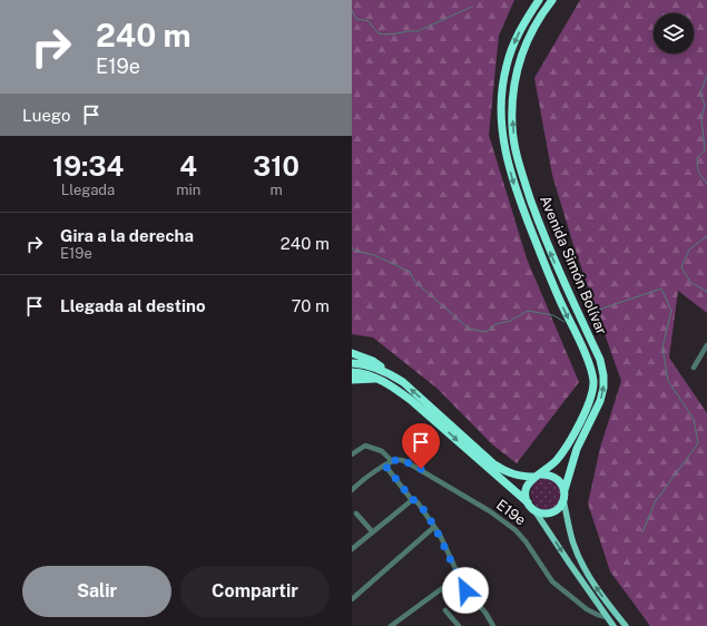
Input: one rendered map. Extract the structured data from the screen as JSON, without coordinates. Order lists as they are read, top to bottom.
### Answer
{
  "streets": {
    "highway": ["Avenida Simón Bolívar"],
    "street": ["E19e"]
  },
  "page": {
    "turn": ["240 m", "E19e"],
    "then": "Luego",
    "eta": [
      "19:34",
      "Llegada",
      "4",
      "min",
      "310",
      "m"
    ],
    "list": [
      {
        "name": "Gira a la derecha",
        "note": "E19e",
        "value": "240 m"
      },
      {
        "name": "Llegada al destino",
        "value": "70 m"
      }
    ],
    "buttons": ["Salir", "Compartir"]
  }
}
